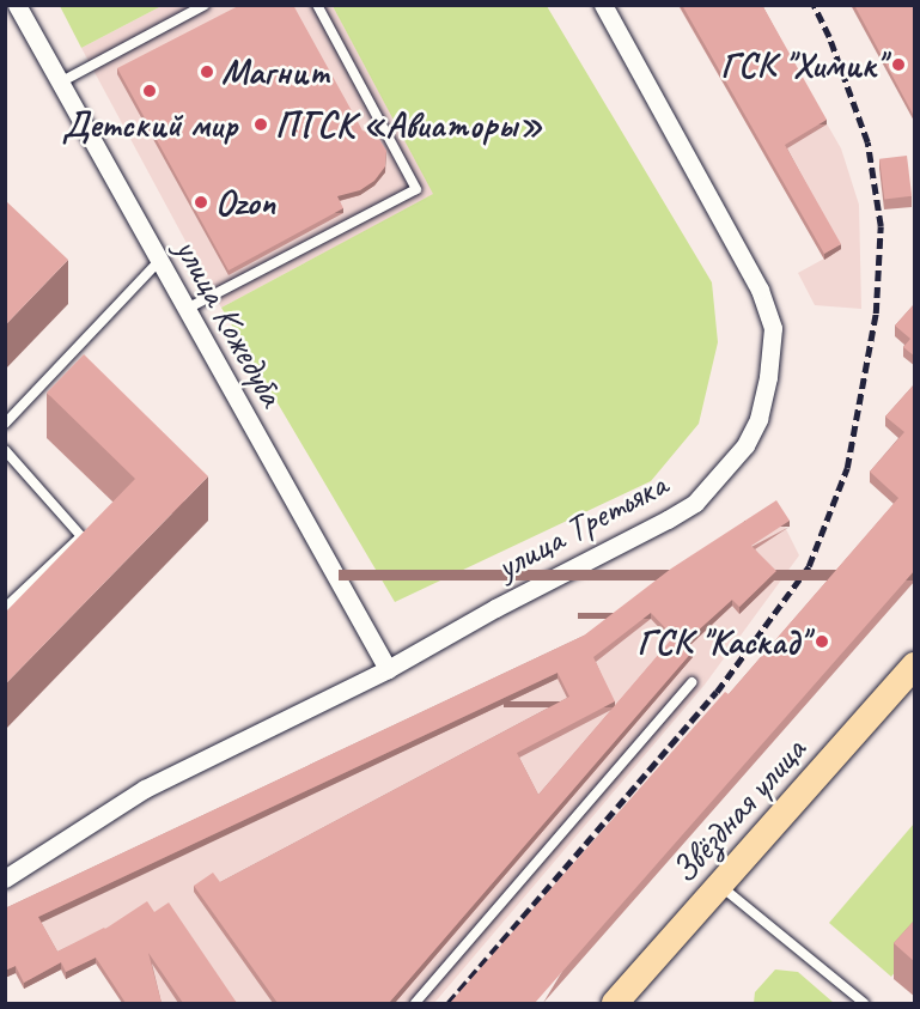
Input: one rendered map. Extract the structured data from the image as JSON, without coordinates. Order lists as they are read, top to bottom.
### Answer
{
  "streets": {
    "main road": ["Звёздная улица"],
    "street": ["улица Кожедуба", "улица Третьяка"]
  },
  "crossings": [
    ["улица Кожедуба", "улица Третьяка"]
  ],
  "places": [
    "ГСК \"Химик\"",
    "Магнит",
    "Детский мир",
    "ПГСК «Авиаторы»",
    "Ozon",
    "ГСК \"Каскад\""
  ]
}
